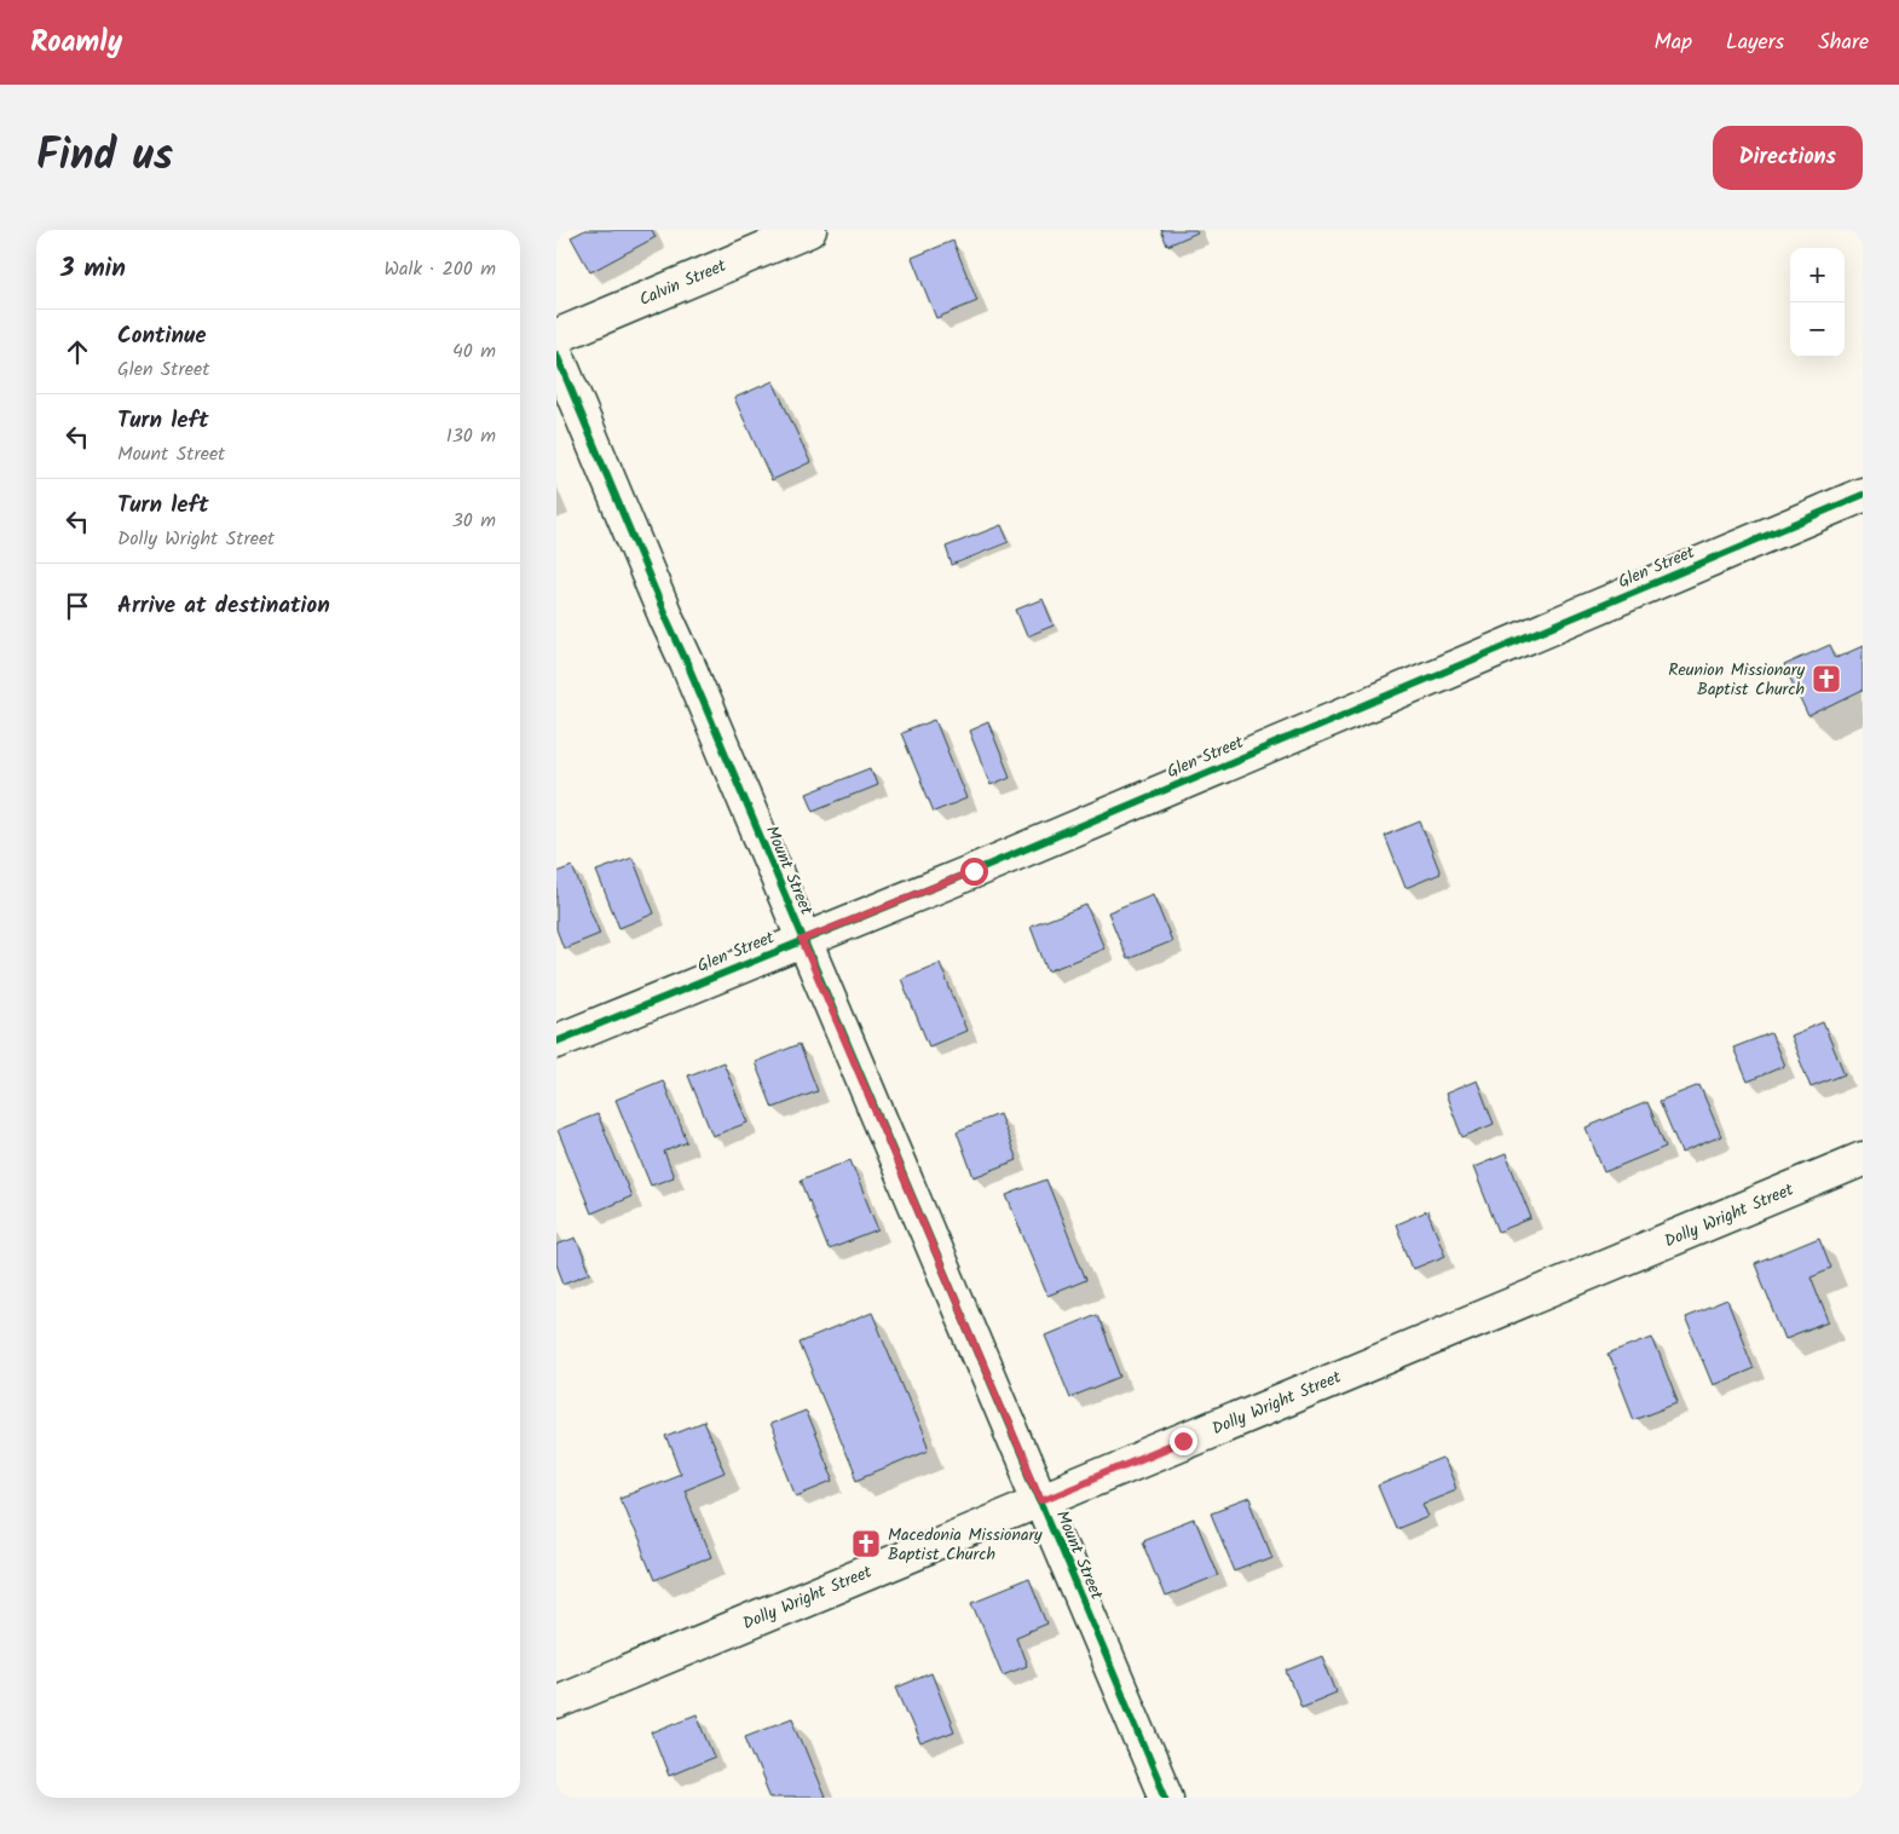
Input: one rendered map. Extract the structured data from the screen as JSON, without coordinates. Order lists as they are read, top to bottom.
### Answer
{
  "streets": {
    "street": [
      "Calvin Street",
      "Glen Street",
      "Mount Street",
      "Dolly Wright Street"
    ]
  },
  "crossings": [
    ["Glen Street", "Mount Street"],
    ["Mount Street", "Dolly Wright Street"]
  ],
  "places": {
    "church": ["Reunion Missionary Baptist Church", "Macedonia Missionary Baptist Church"]
  },
  "page": {
    "header": "Roamly",
    "nav": ["Map", "Layers", "Share"],
    "title": "Find us",
    "buttons": "Directions",
    "heading": ["3 min", "Walk · 200 m"],
    "map_buttons": ["+", "−"],
    "list": [
      ["Continue", "Glen Street", "40 m"],
      ["Turn left", "Mount Street", "130 m"],
      ["Turn left", "Dolly Wright Street", "30 m"],
      "Arrive at destination"
    ]
  }
}
